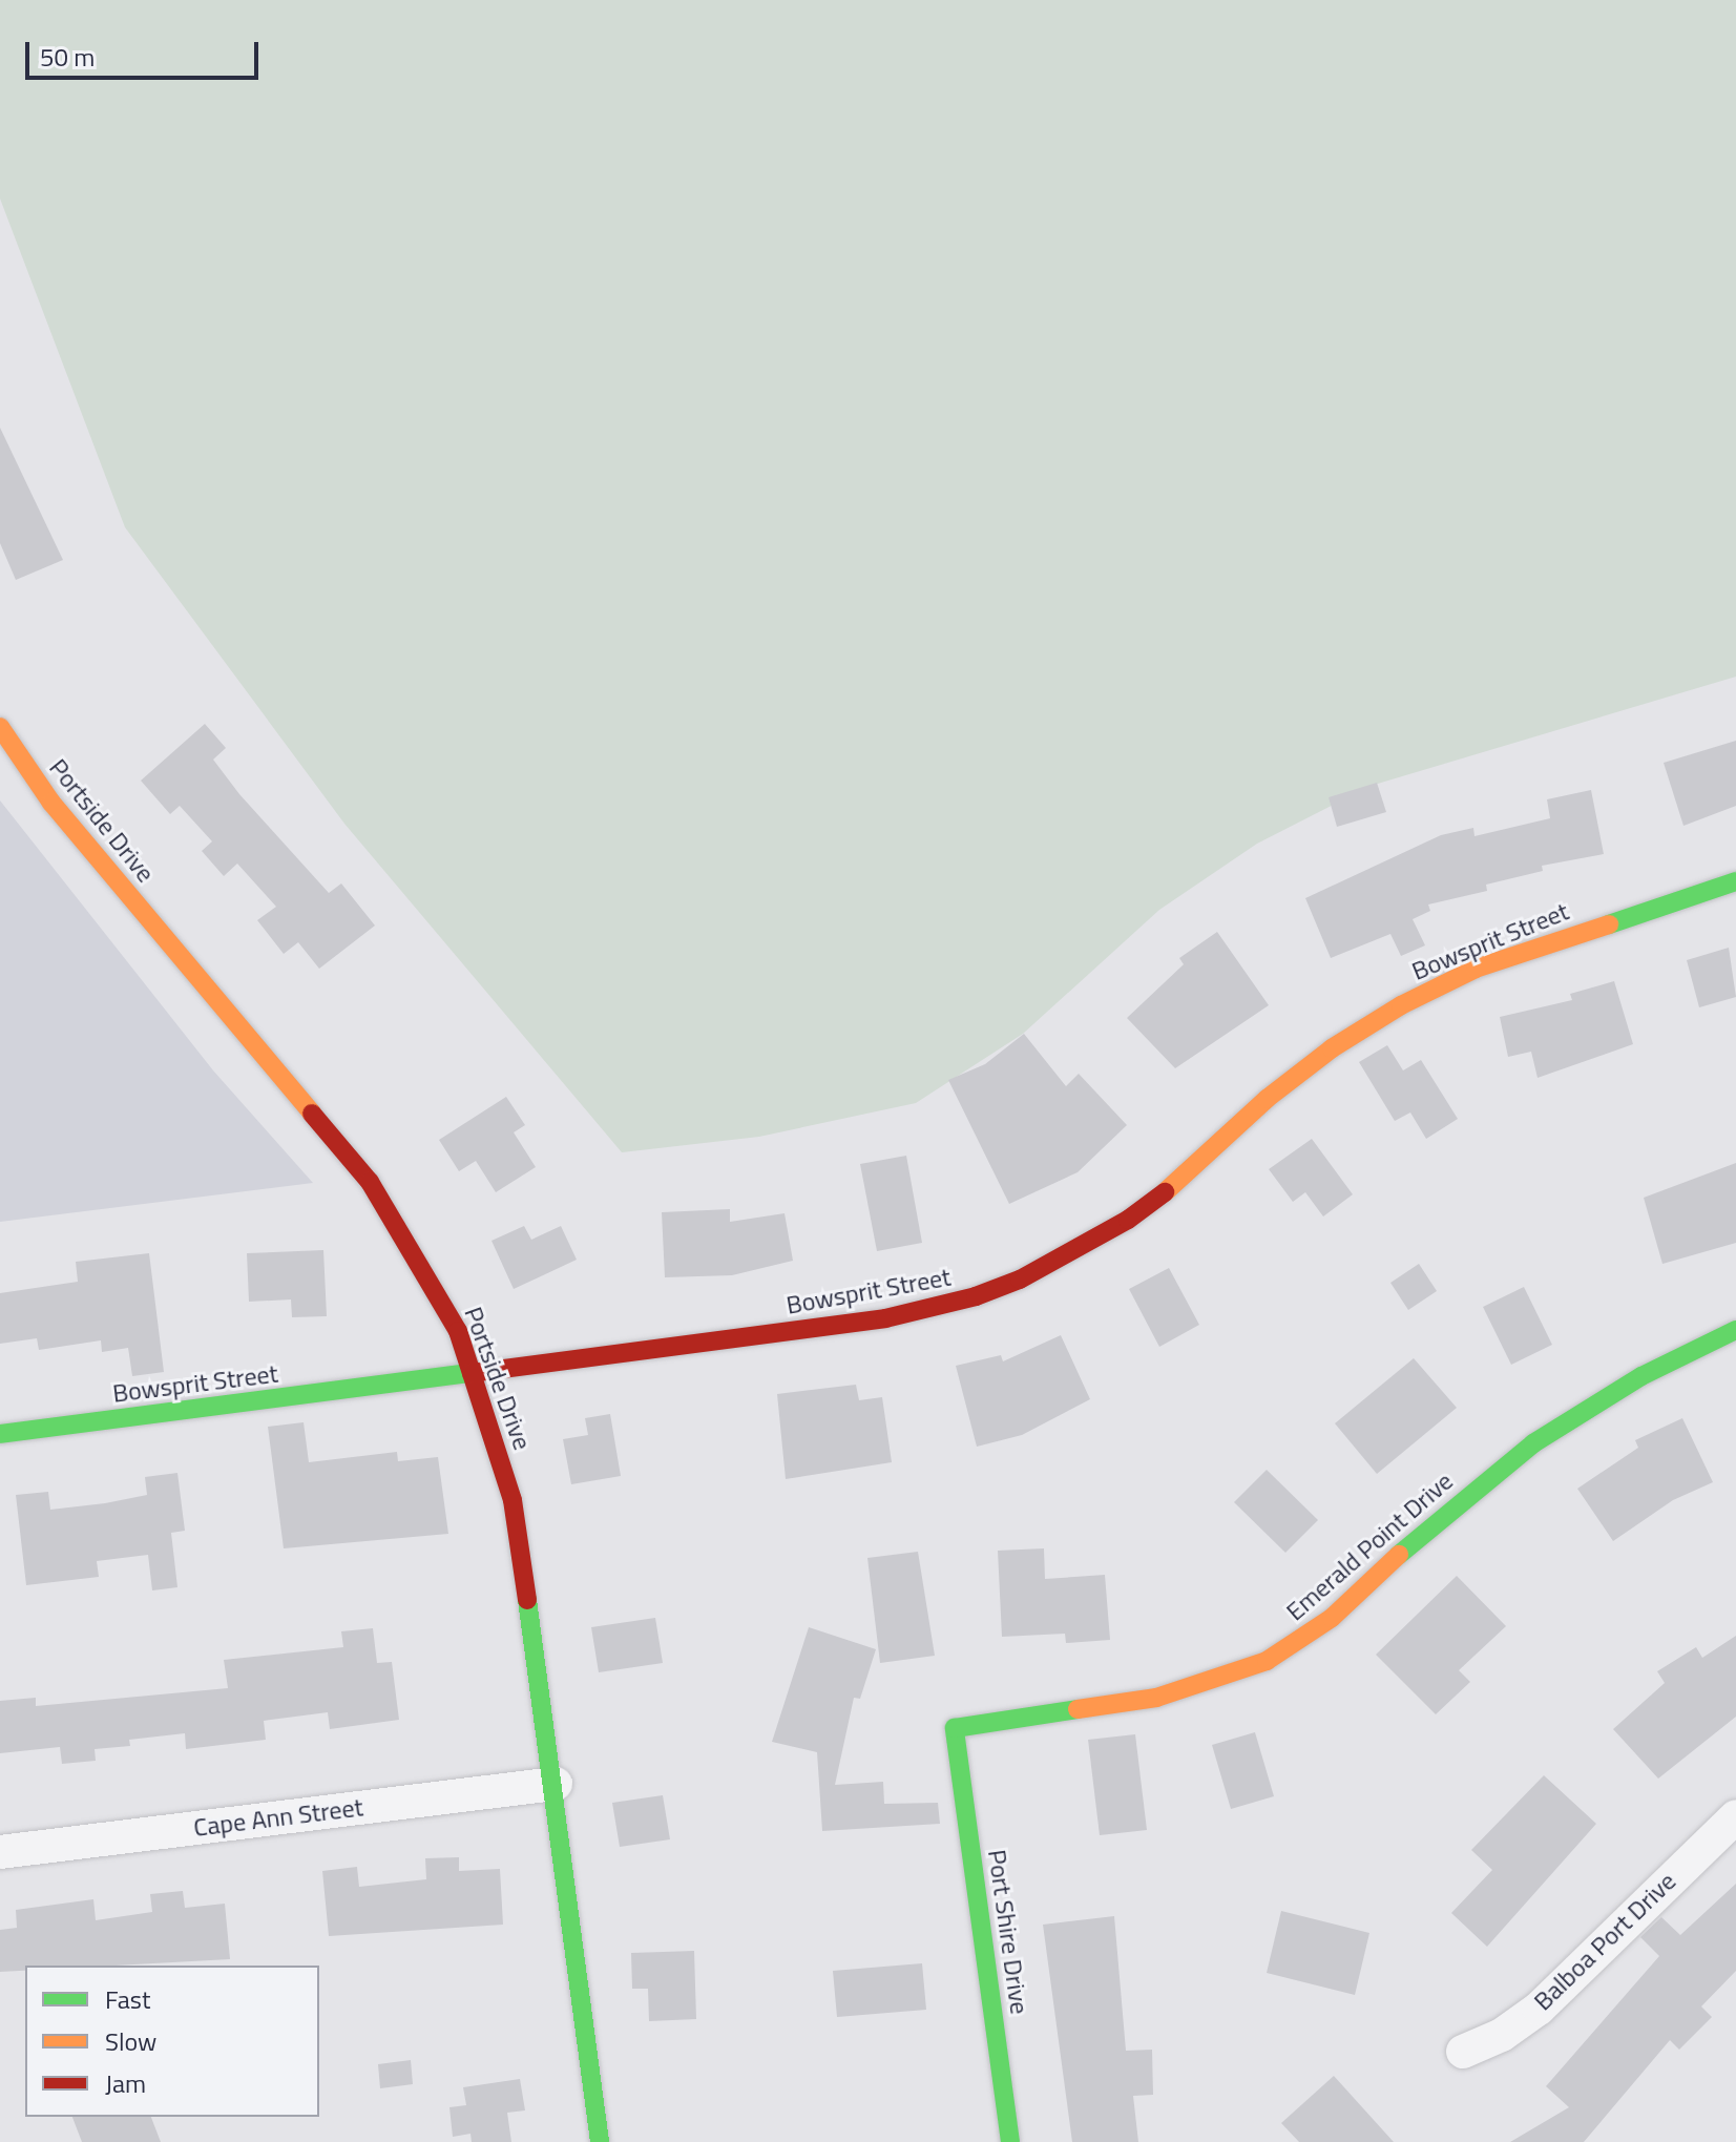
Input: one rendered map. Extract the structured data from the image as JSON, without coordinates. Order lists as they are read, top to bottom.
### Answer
{
  "streets": {
    "street": [
      "Portside Drive",
      "Bowsprit Street",
      "Emerald Point Drive",
      "Cape Ann Street",
      "Port Shire Drive",
      "Balboa Port Drive"
    ]
  },
  "crossings": [
    ["Portside Drive", "Bowsprit Street"],
    ["Portside Drive", "Cape Ann Street"],
    ["Emerald Point Drive", "Port Shire Drive"]
  ],
  "legend": ["Fast", "Slow", "Jam"],
  "scale_bar": "50 m"
}
